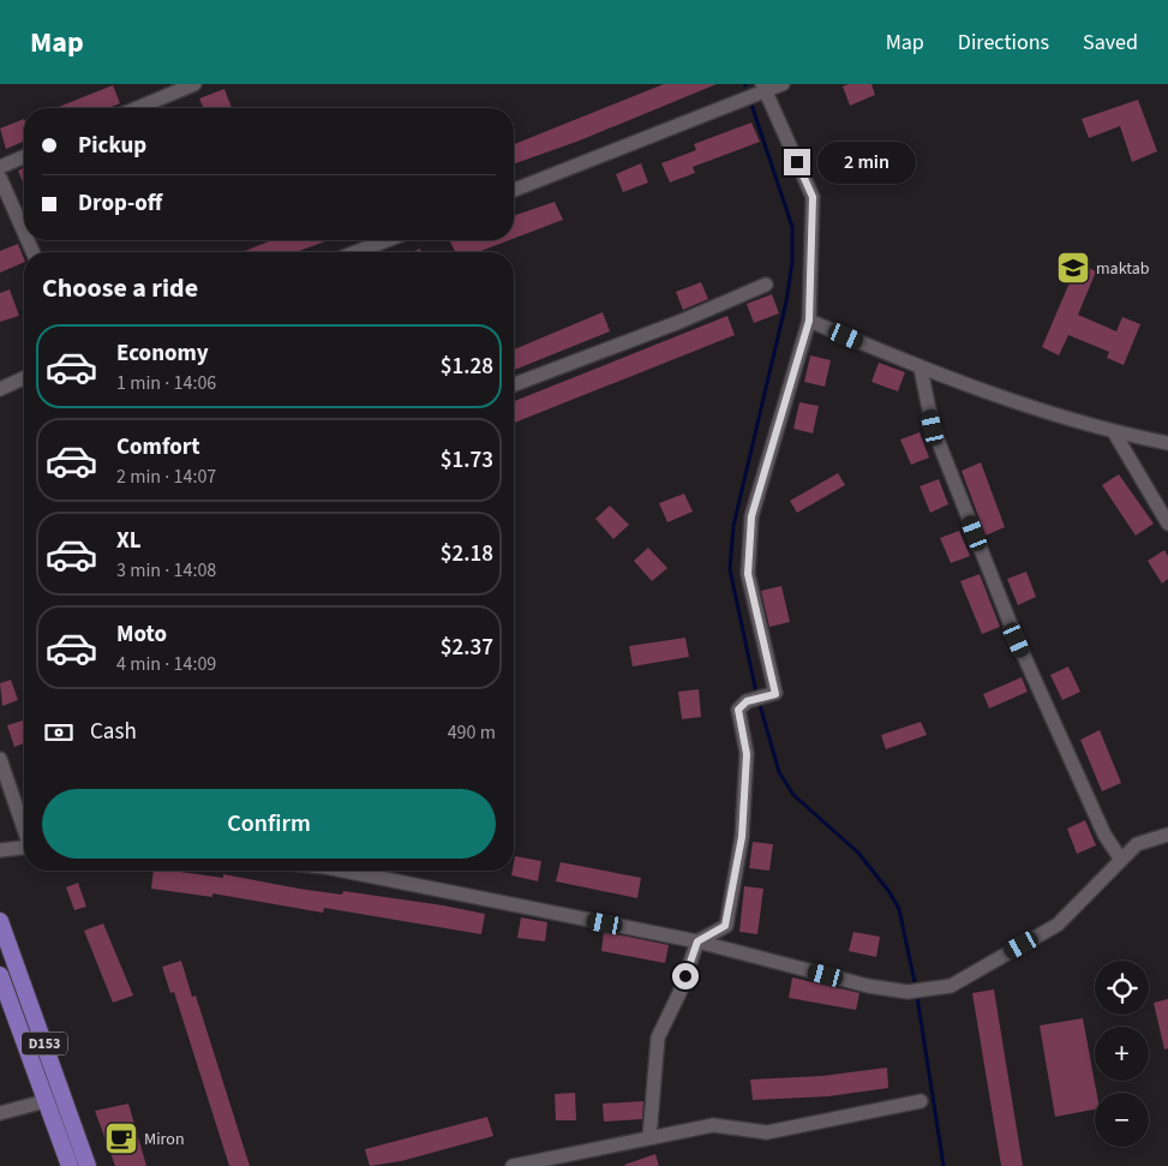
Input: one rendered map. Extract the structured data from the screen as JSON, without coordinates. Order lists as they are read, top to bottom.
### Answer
{
  "streets": {
    "main road": ["D153"]
  },
  "places": {
    "school or university": ["maktab"],
    "cafe": ["Miron"]
  },
  "page": {
    "header": "Map",
    "nav": ["Map", "Directions", "Saved"],
    "banner": ["Pickup", "Drop-off"],
    "bubble": "2 min",
    "heading": "Choose a ride",
    "list": [
      {
        "name": "Economy",
        "note": "1 min · 14:06",
        "value": "$1.28"
      },
      {
        "name": "Comfort",
        "note": "2 min · 14:07",
        "value": "$1.73"
      },
      {
        "name": "XL",
        "note": "3 min · 14:08",
        "value": "$2.18"
      },
      {
        "name": "Moto",
        "note": "4 min · 14:09",
        "value": "$2.37"
      }
    ],
    "pay": ["Cash", "490 m"],
    "buttons": "Confirm",
    "map_buttons": ["+", "−"]
  }
}
